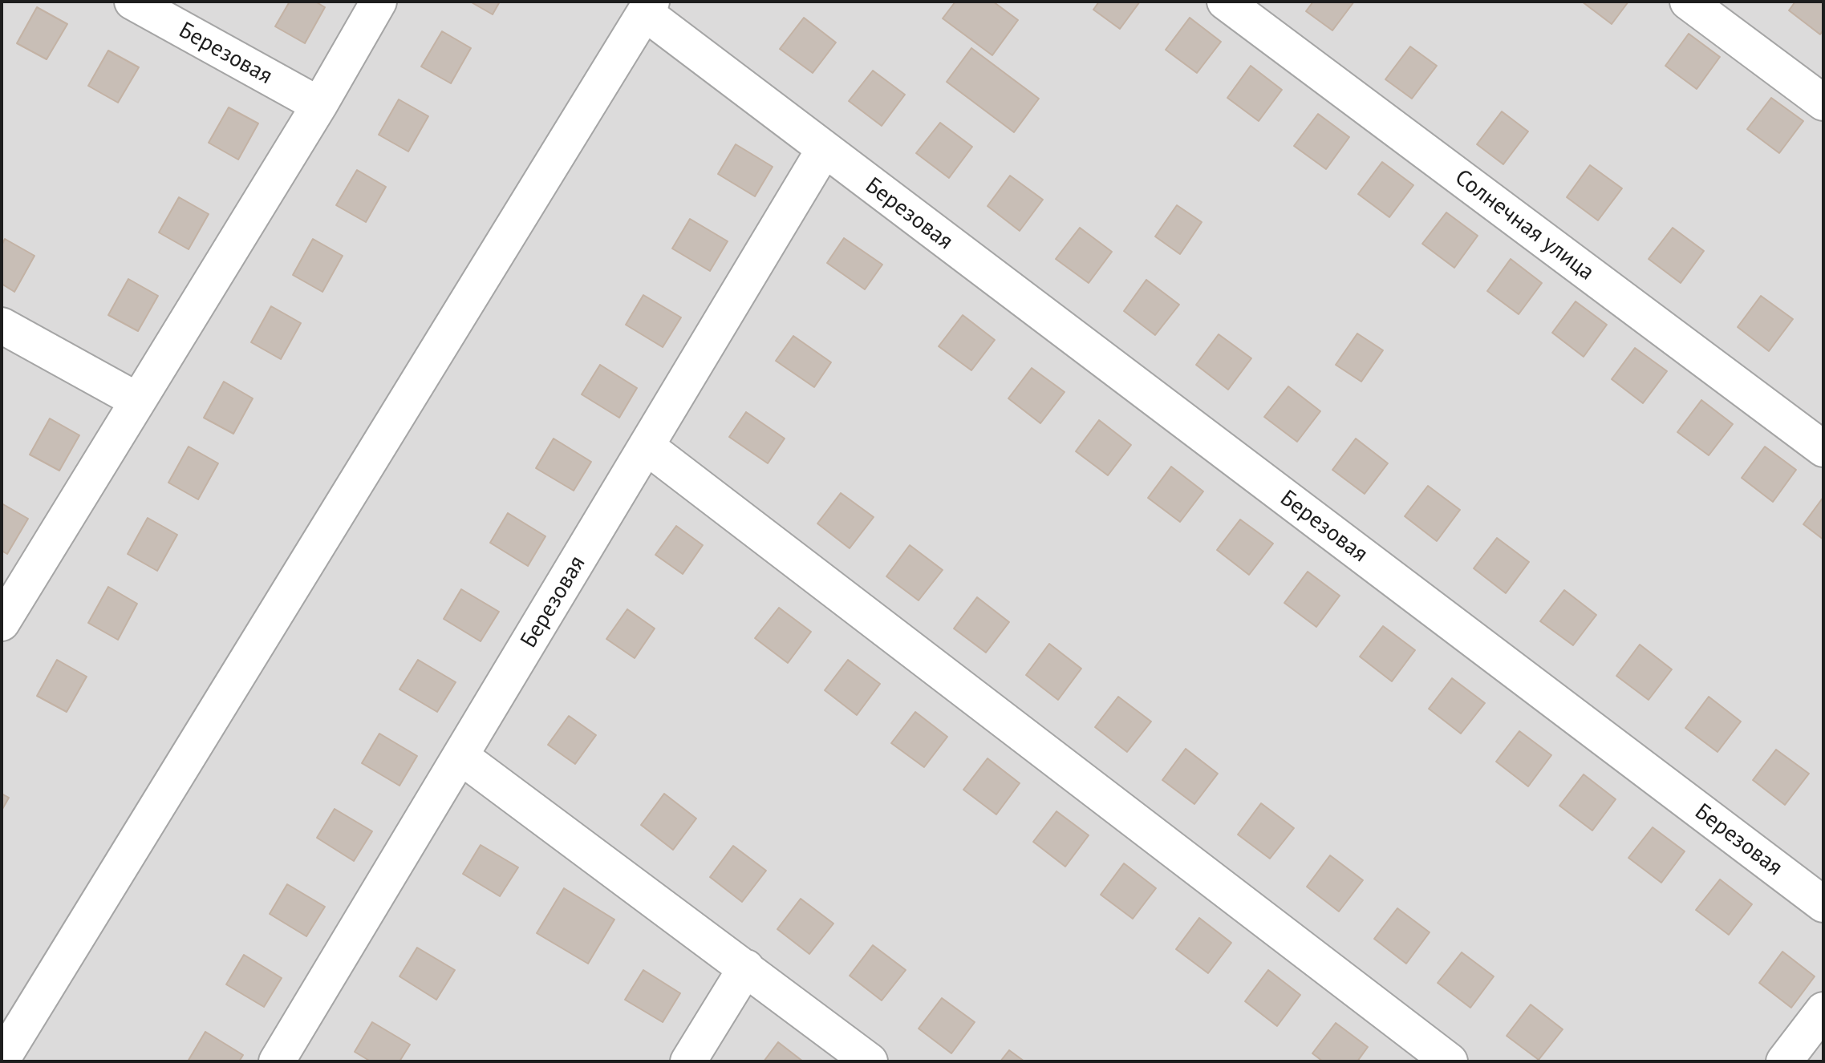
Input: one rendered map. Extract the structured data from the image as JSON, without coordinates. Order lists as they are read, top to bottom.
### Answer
{
  "streets": {
    "street": ["Березовая", "Солнечная улица"]
  }
}
